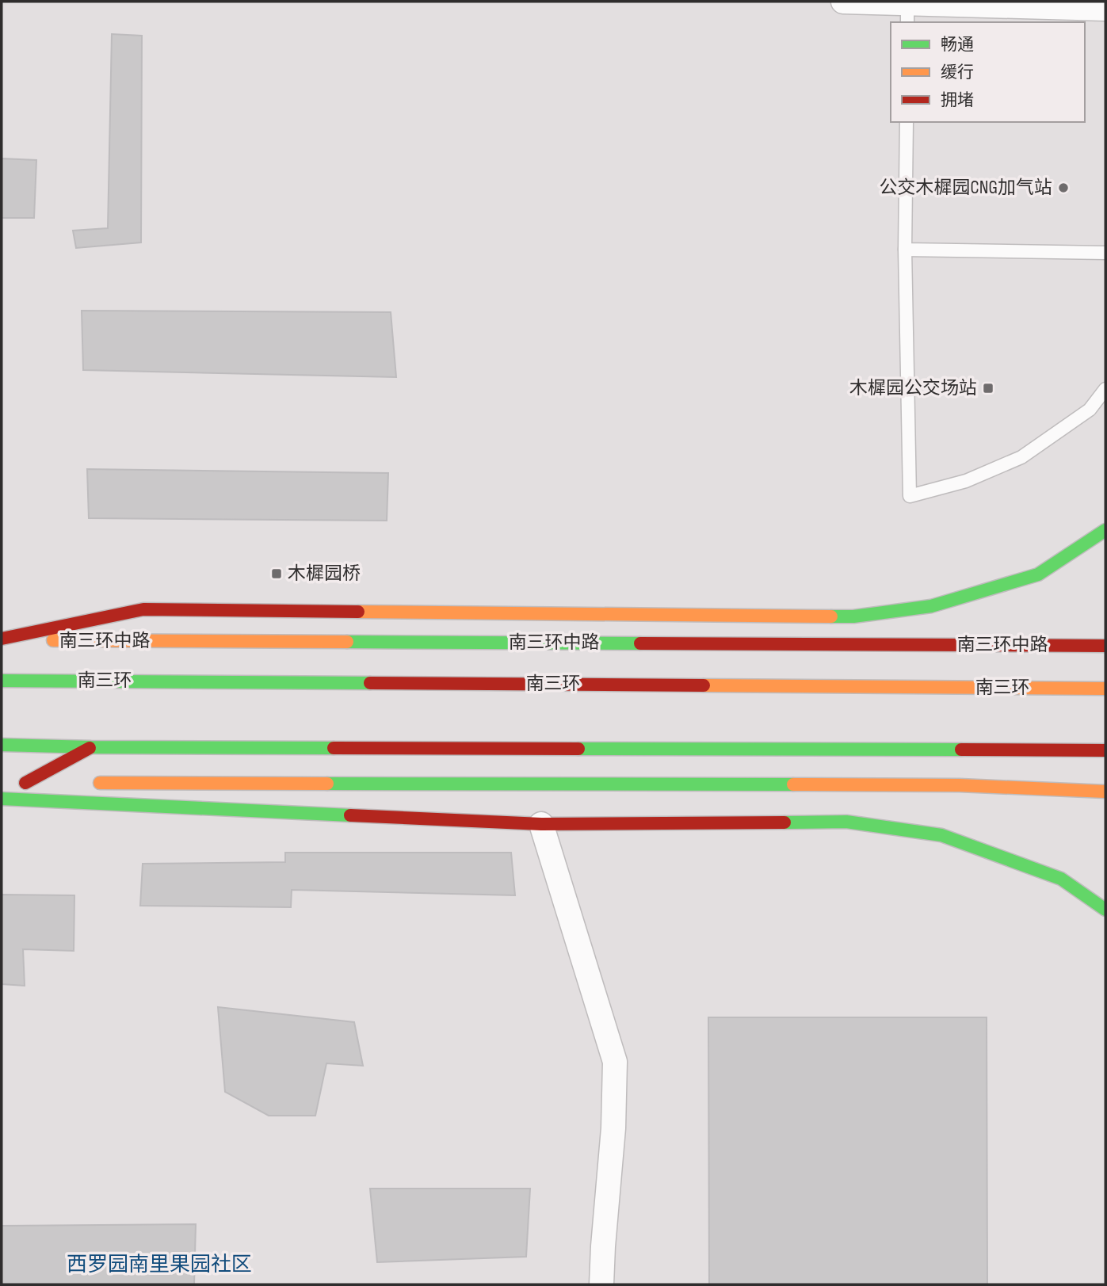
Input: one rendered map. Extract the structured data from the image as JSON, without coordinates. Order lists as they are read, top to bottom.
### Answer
{
  "streets": {
    "main road": ["南三环中路", "南三环"]
  },
  "districts": ["西罗园南里果园社区"],
  "places": {
    "other": ["公交木樨园CNG加气站"],
    "transit": ["木樨园公交场站", "木樨园桥"]
  },
  "legend": ["畅通", "缓行", "拥堵"]
}
